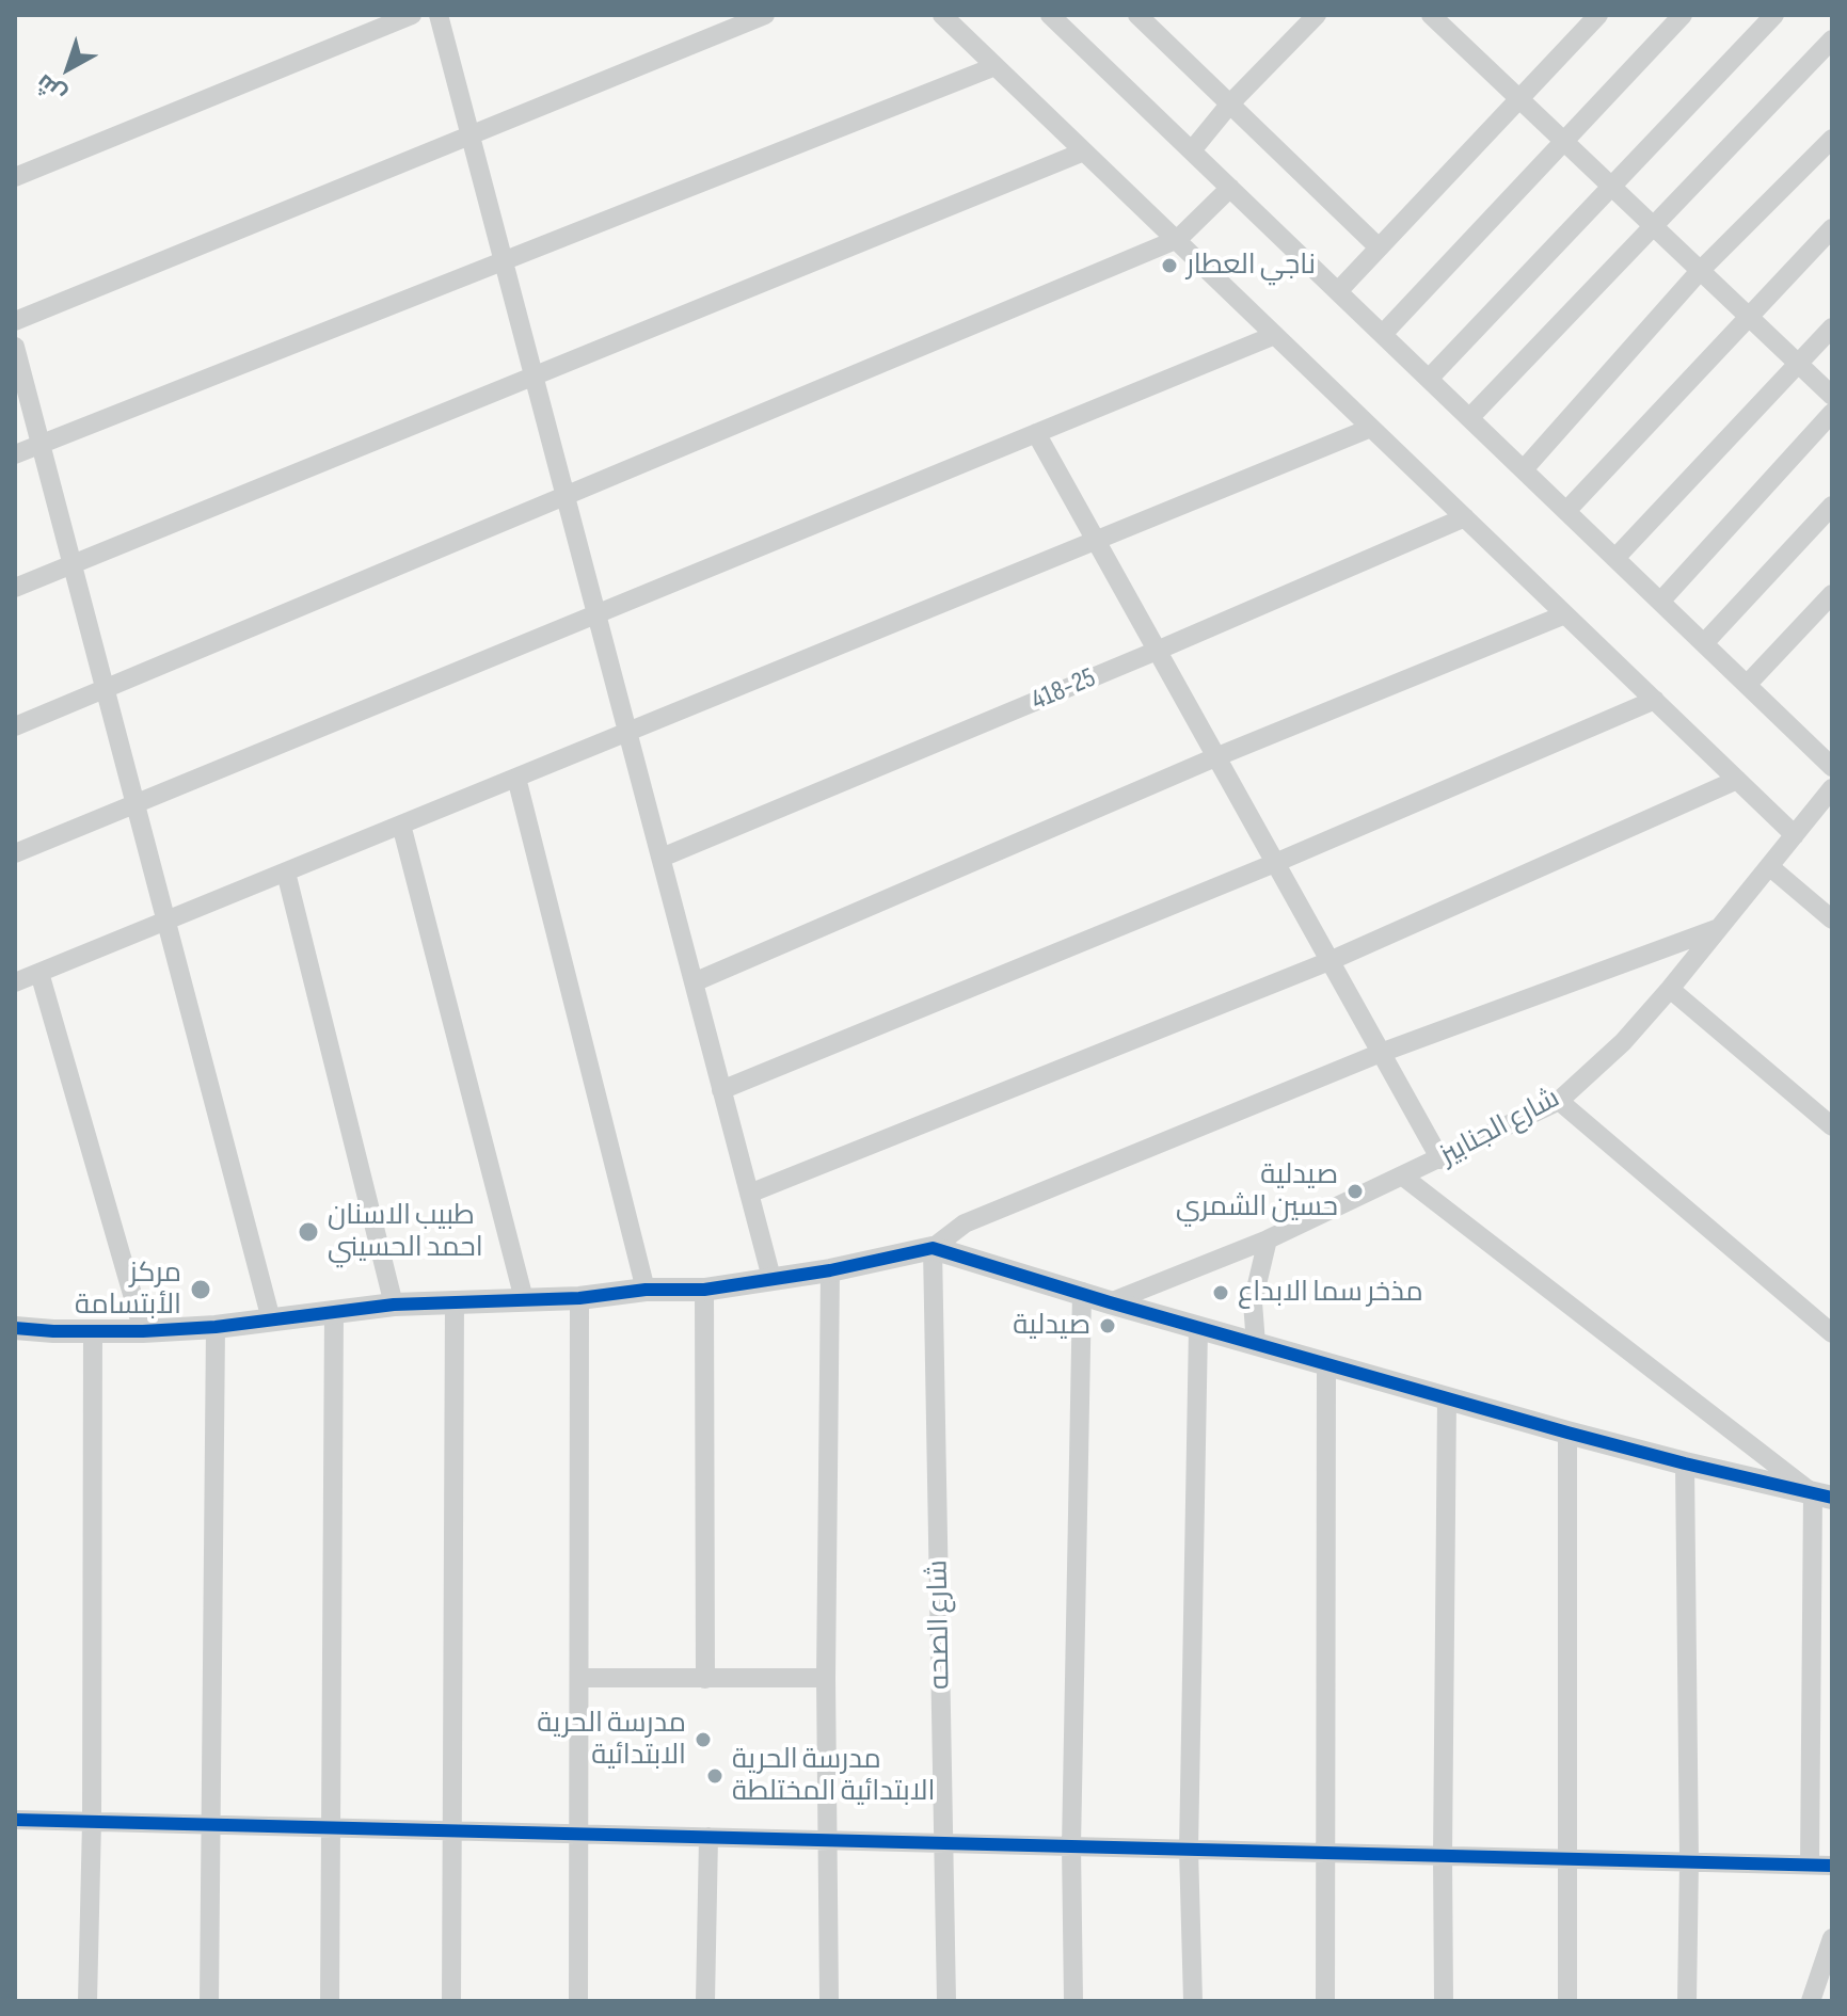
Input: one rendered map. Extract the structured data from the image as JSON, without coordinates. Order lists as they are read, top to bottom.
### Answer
{
  "streets": {
    "street": ["418-25", "شارع الجنابيز", "شارع الصحه"]
  },
  "places": [
    "ناجي العطار",
    "صيدلية حسين الشمري",
    "طبيب الاسنان احمد الحسيني",
    "مركز الأبتسامة",
    "مذخر سما الابداع",
    "صيدلية",
    "مدرسة الحرية الابتدائية",
    "مدرسة الحرية الابتدائية المختلطة"
  ],
  "north": "bottom left"
}
